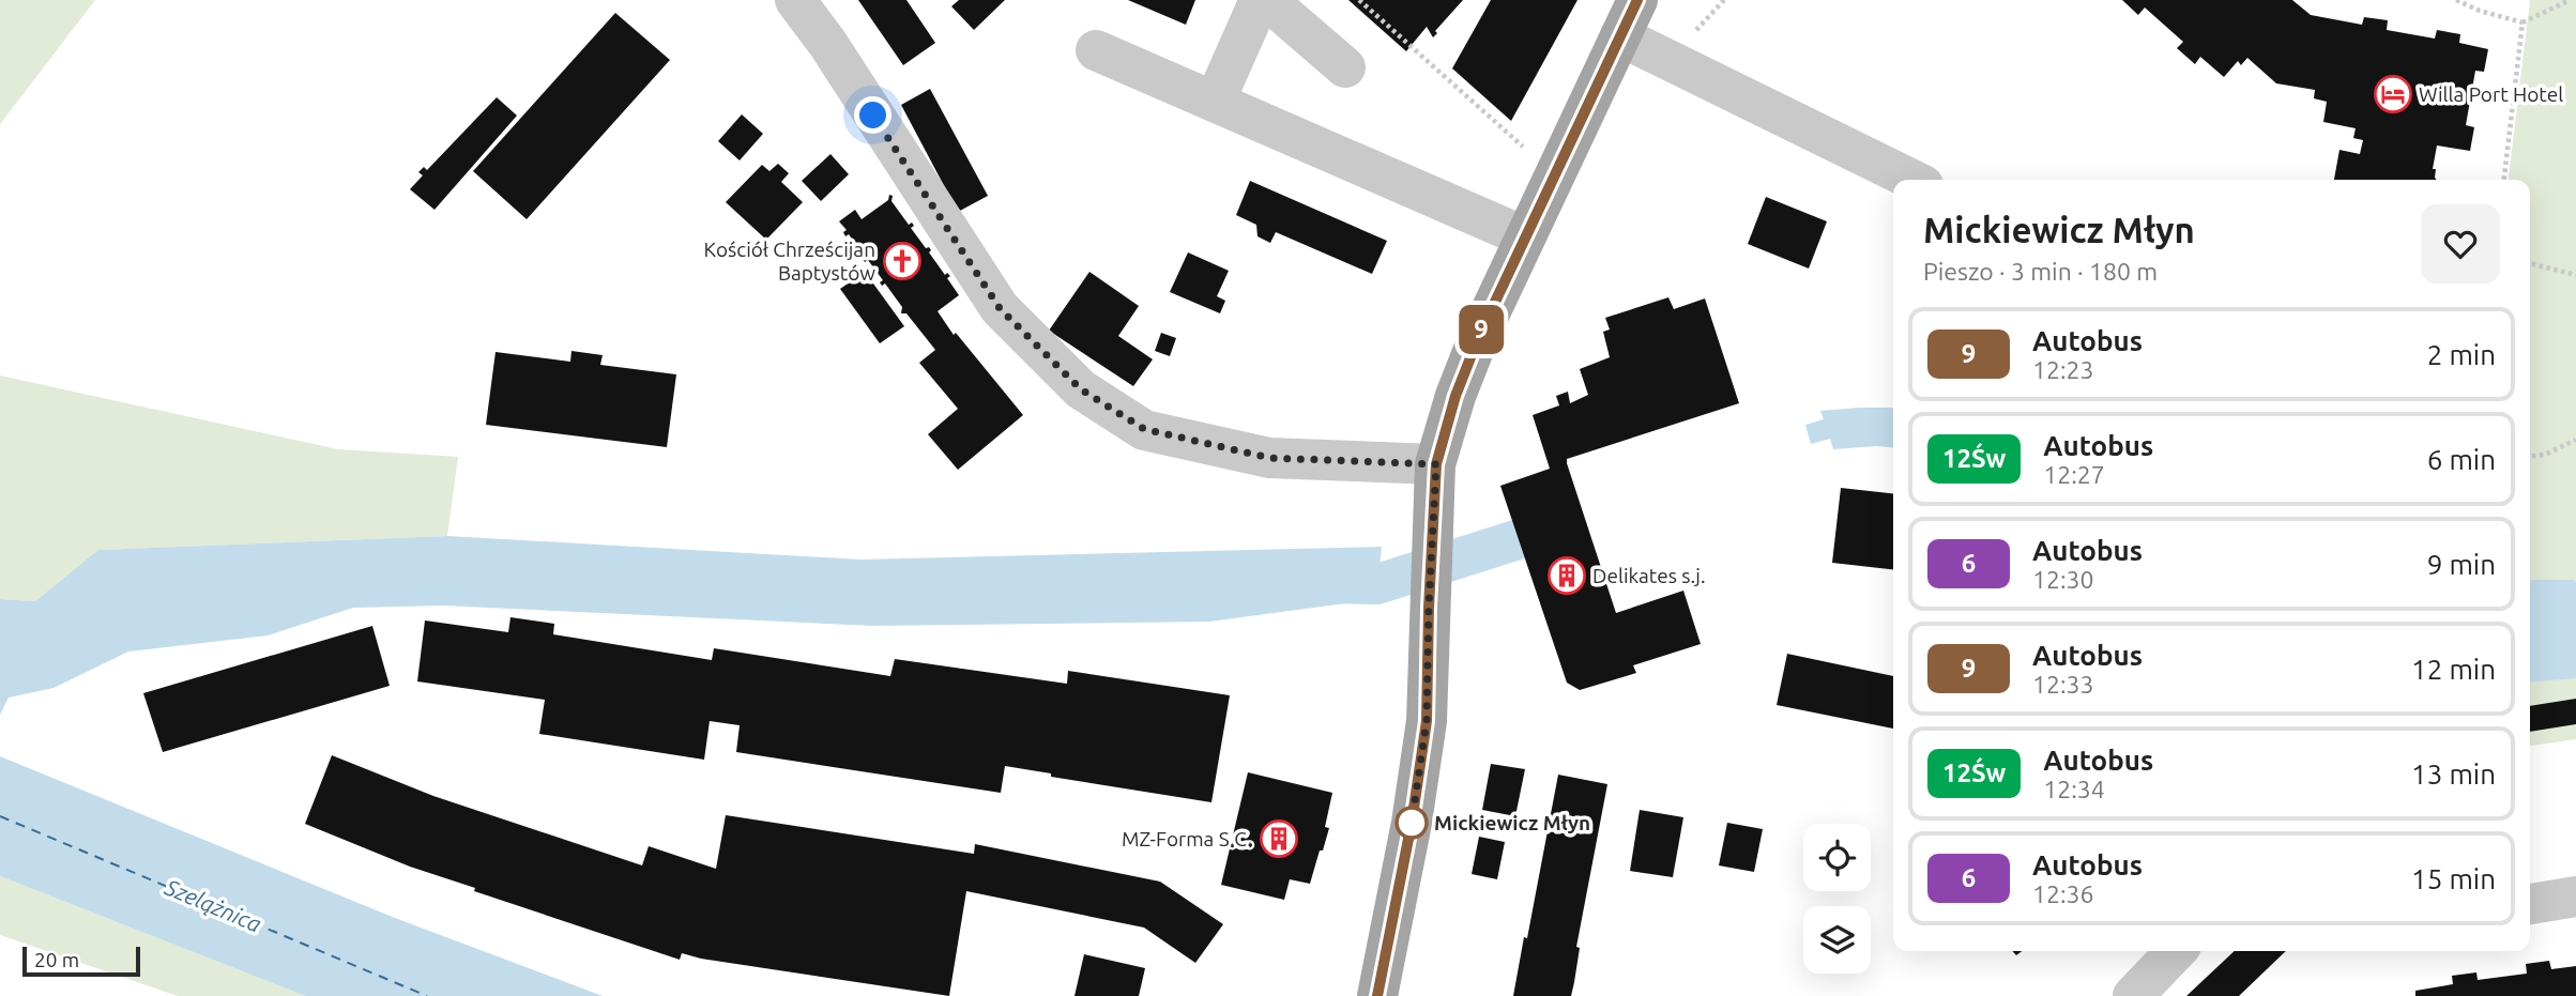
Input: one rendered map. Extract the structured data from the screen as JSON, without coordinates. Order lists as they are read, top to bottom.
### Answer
{
  "water": ["Szelążnica"],
  "places": {
    "hotel": ["Willa Port Hotel"],
    "church": ["Kościół Chrześcijan Baptystów"],
    "building": ["Delikates s.j.", "MZ-Forma S.C."],
    "other": ["Mickiewicz Młyn"]
  },
  "lines": ["bus line 9"],
  "scale_bar": "20 m",
  "page": {
    "on_map": "9",
    "heading": ["Mickiewicz Młyn", "Pieszo · 3 min · 180 m"],
    "list": [
      {
        "mark": "9",
        "name": "Autobus",
        "note": "12:23",
        "value": "2 min"
      },
      {
        "mark": "12Św",
        "name": "Autobus",
        "note": "12:27",
        "value": "6 min"
      },
      {
        "mark": "6",
        "name": "Autobus",
        "note": "12:30",
        "value": "9 min"
      },
      {
        "mark": "9",
        "name": "Autobus",
        "note": "12:33",
        "value": "12 min"
      },
      {
        "mark": "12Św",
        "name": "Autobus",
        "note": "12:34",
        "value": "13 min"
      },
      {
        "mark": "6",
        "name": "Autobus",
        "note": "12:36",
        "value": "15 min"
      }
    ],
    "scale": "20 m"
  }
}
